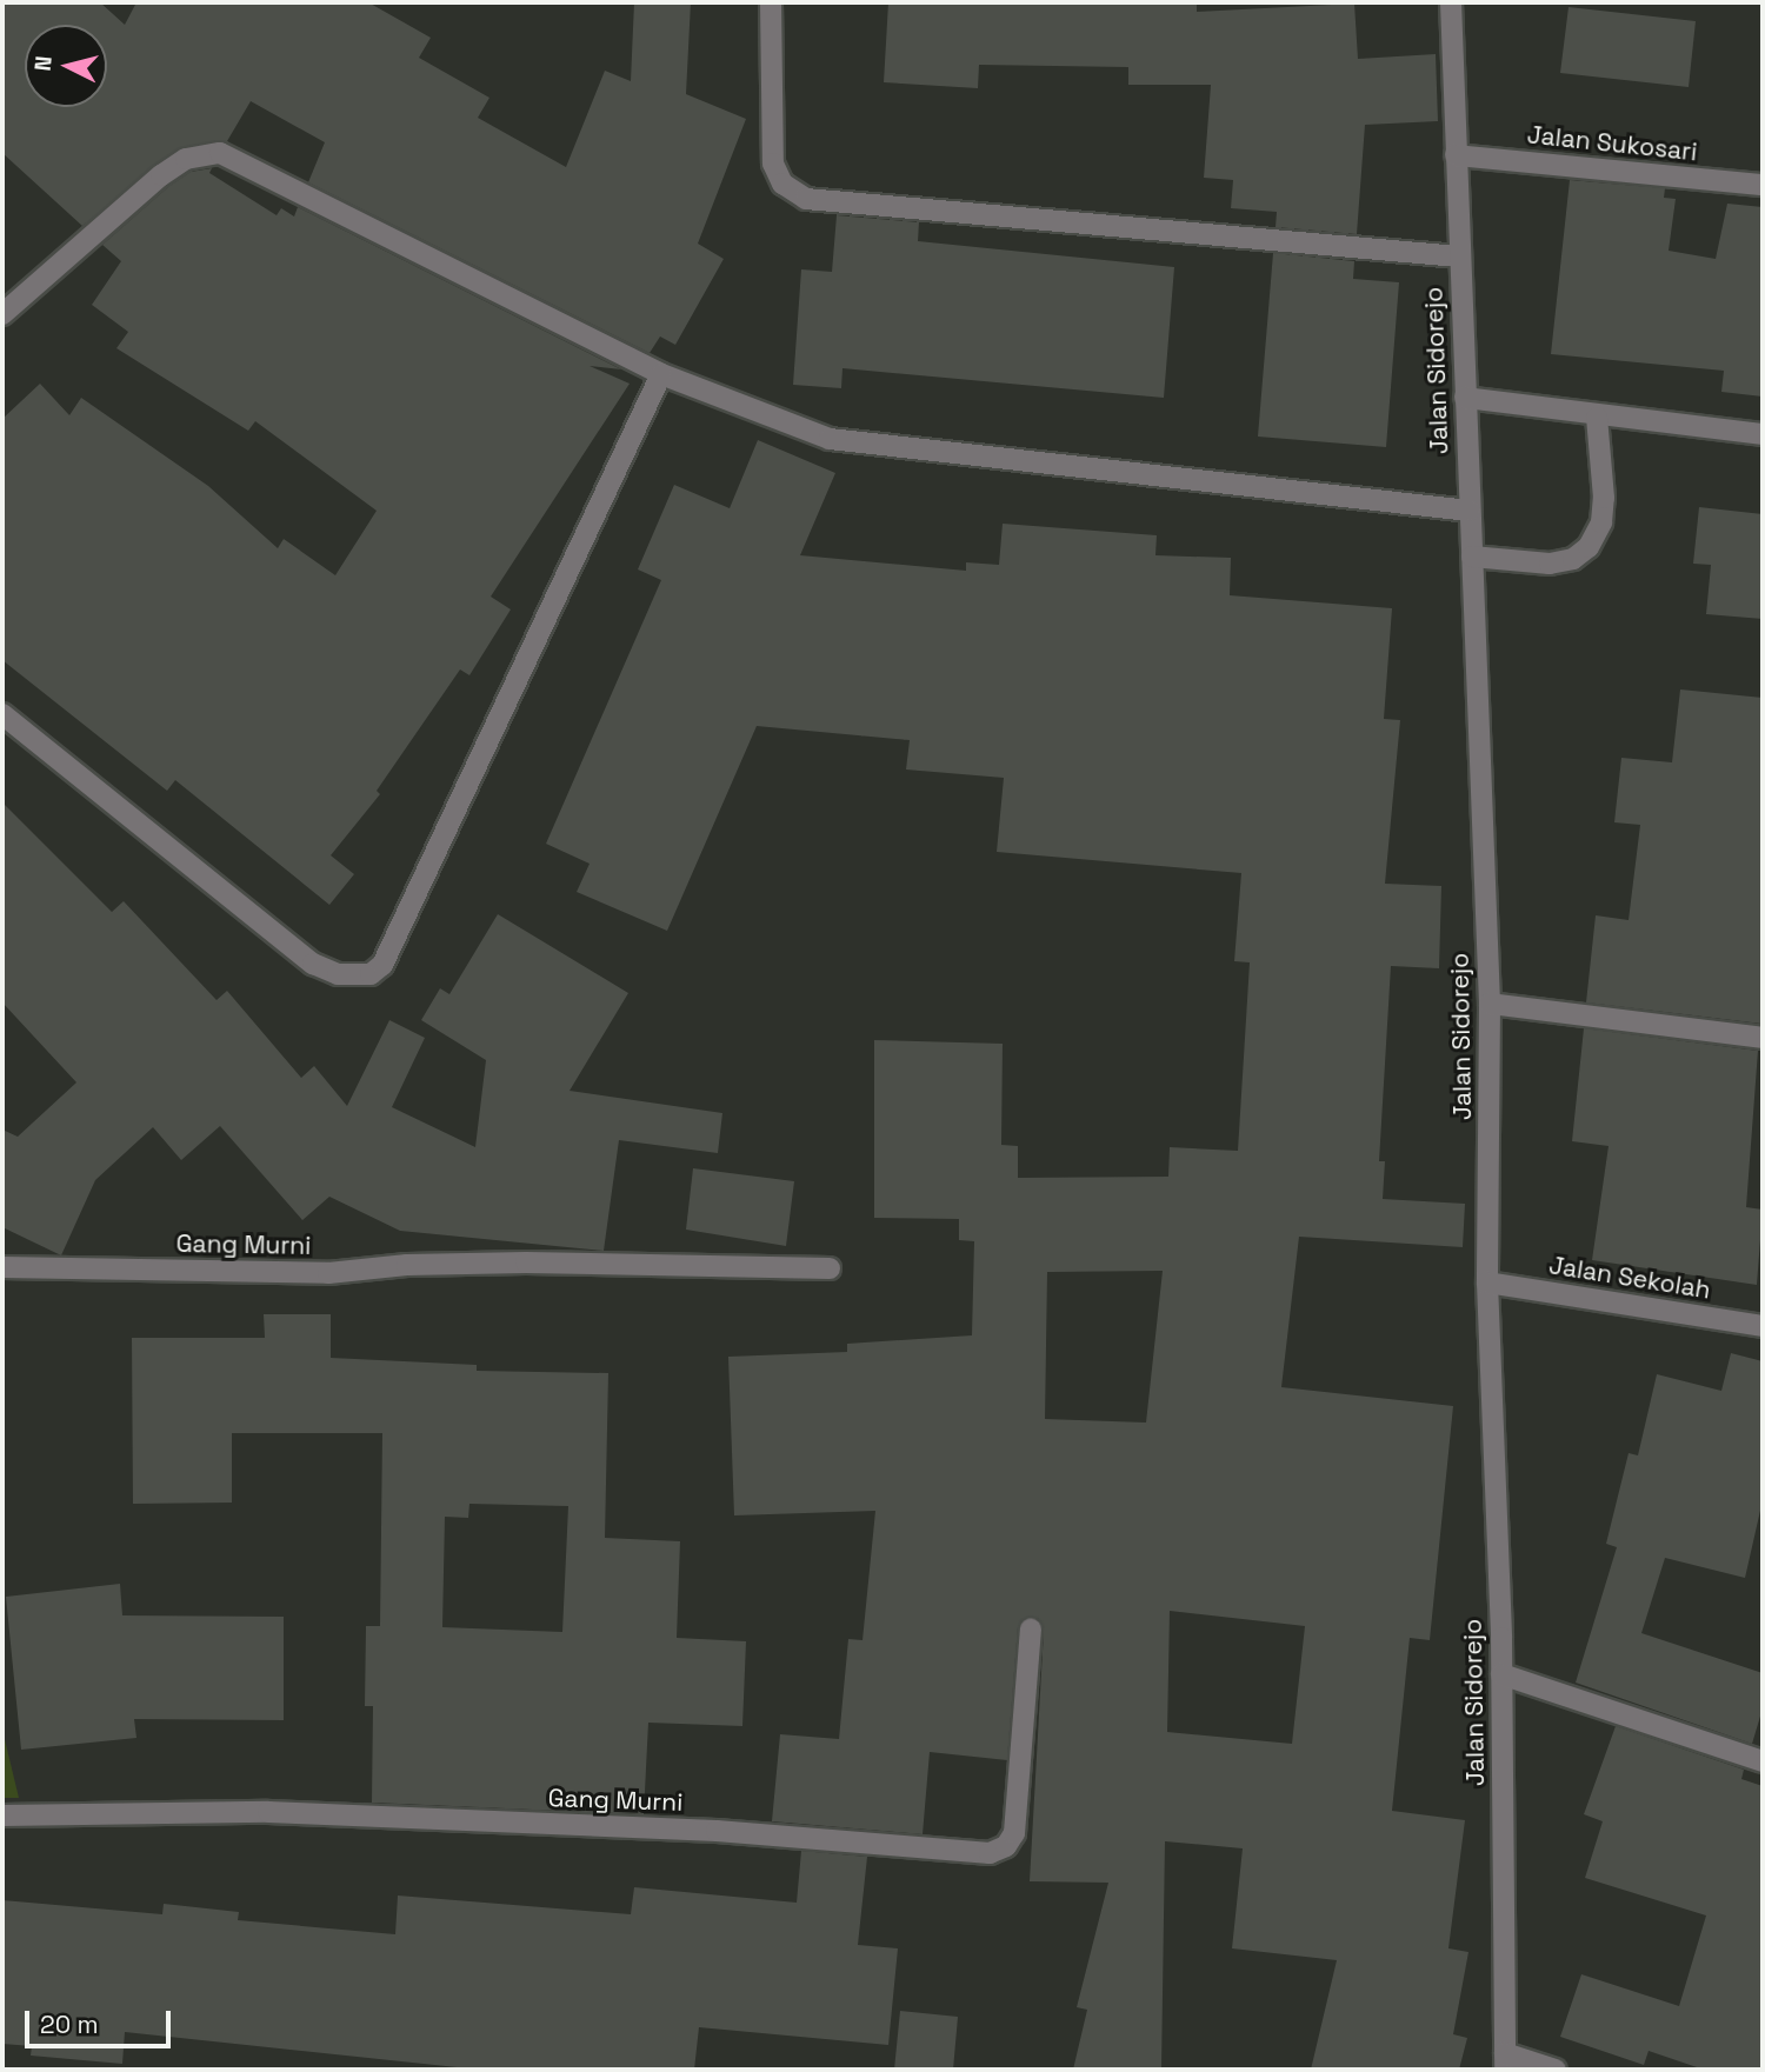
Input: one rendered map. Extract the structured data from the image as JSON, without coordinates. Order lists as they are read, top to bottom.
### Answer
{
  "streets": {
    "street": [
      "Jalan Sukosari",
      "Jalan Sidorejo",
      "Gang Murni",
      "Jalan Sekolah"
    ]
  },
  "crossings": [
    ["Jalan Sukosari", "Jalan Sidorejo"],
    ["Jalan Sidorejo", "Jalan Sekolah"]
  ],
  "scale_bar": "20 m",
  "north": "left"
}
